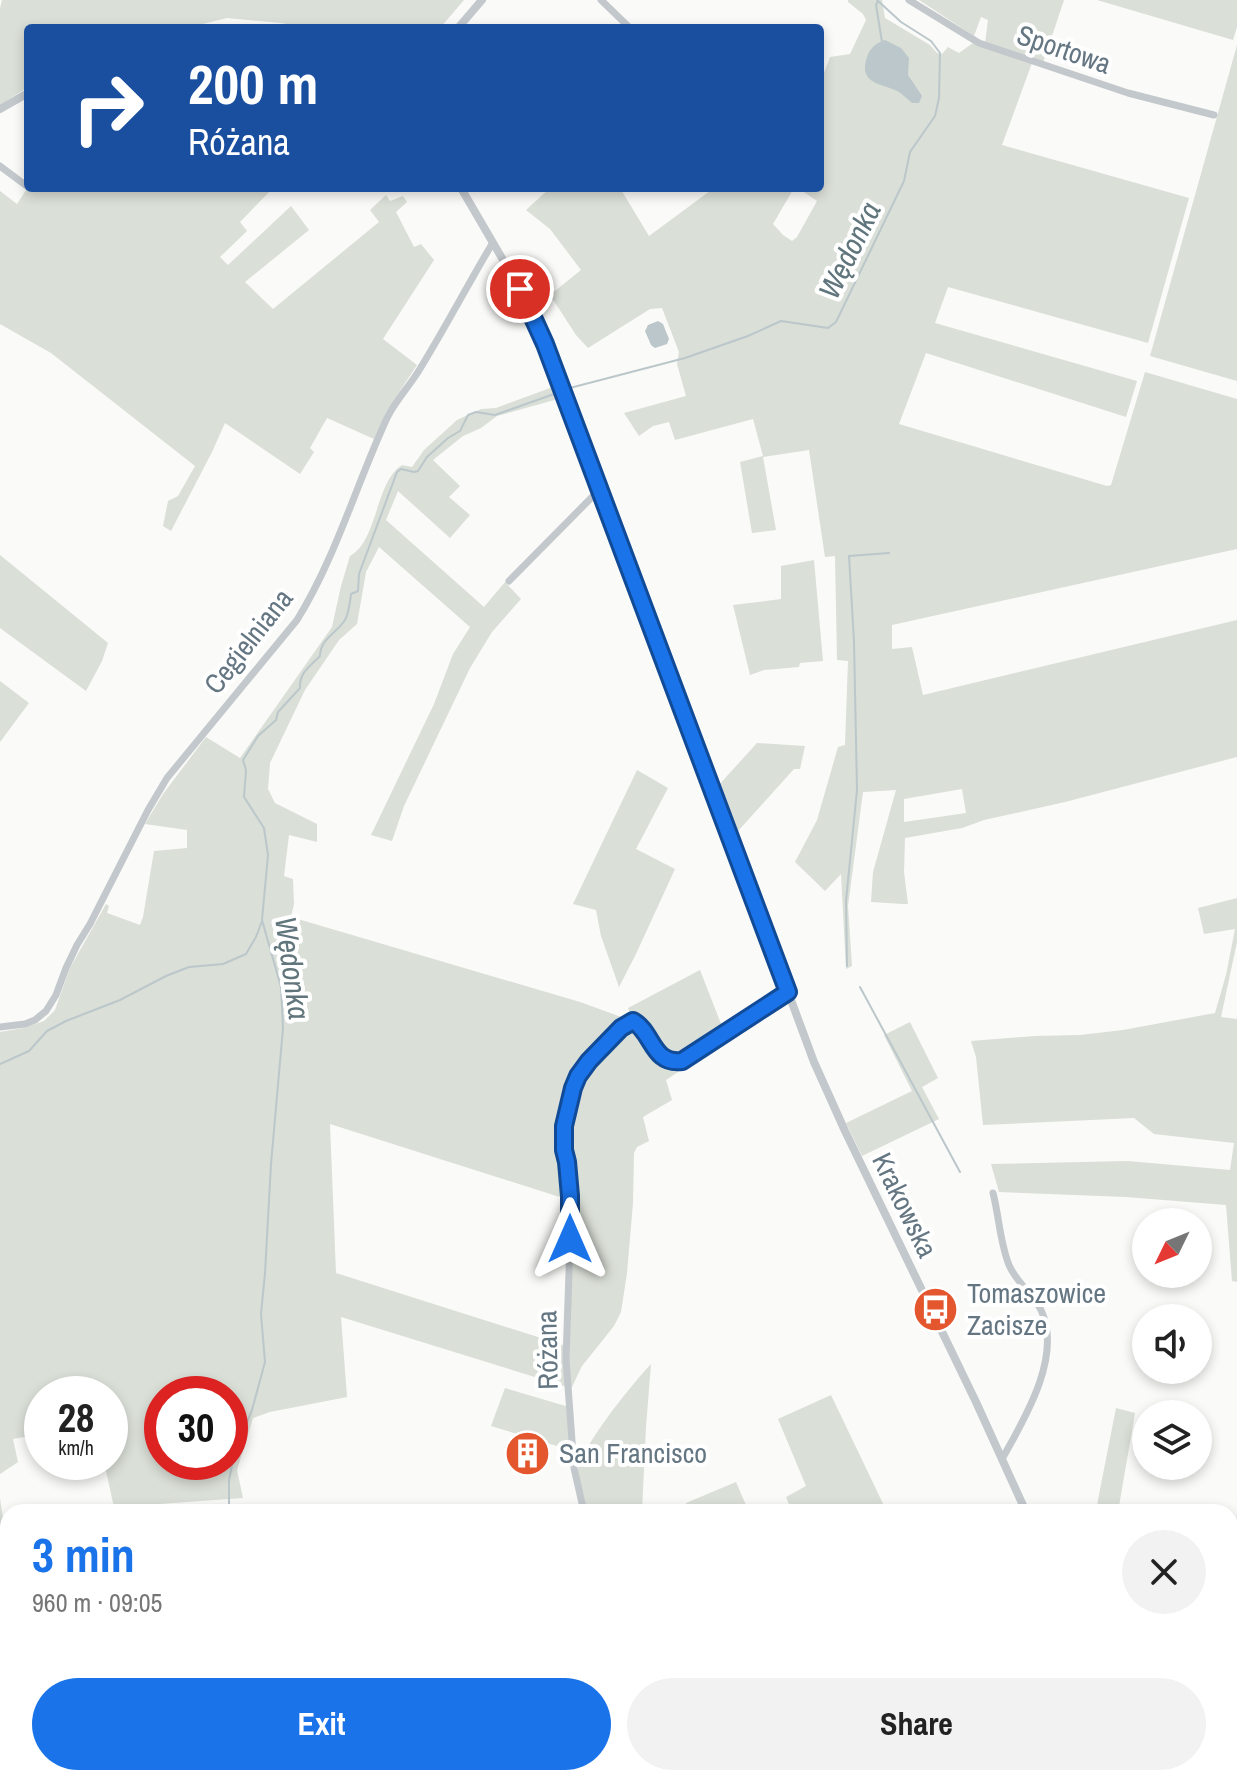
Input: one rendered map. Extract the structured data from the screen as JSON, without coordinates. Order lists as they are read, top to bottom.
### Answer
{
  "streets": {
    "street": [
      "Sportowa",
      "Cegielniana",
      "Krakowska",
      "Różana"
    ]
  },
  "crossings": [
    ["Cegielniana", "Krakowska"],
    ["Krakowska", "Różana"]
  ],
  "water": ["Wędonka"],
  "places": {
    "bus stop": ["Tomaszowice Zacisze"],
    "building": ["San Francisco"]
  },
  "north": "bottom left",
  "page": {
    "turn": ["200 m", "Różana"],
    "speed": "28 km/h",
    "limit": "30",
    "heading": ["3 min", "960 m · 09:05"],
    "buttons": ["Exit", "Share"]
  }
}
